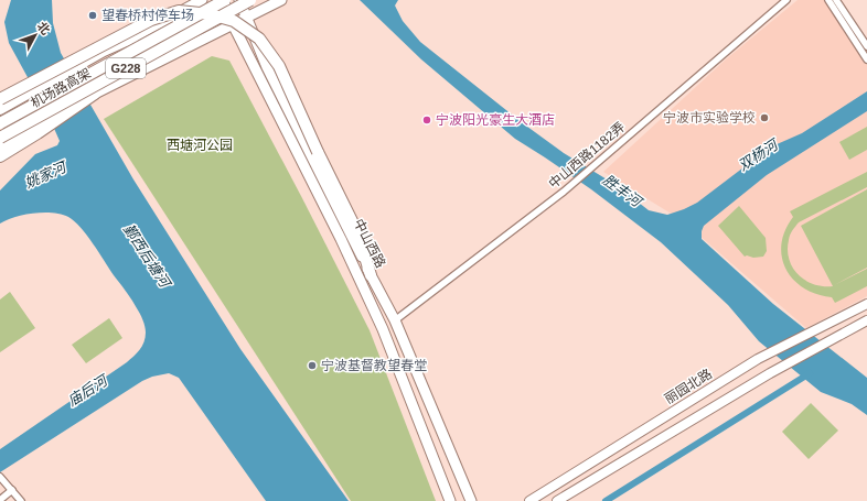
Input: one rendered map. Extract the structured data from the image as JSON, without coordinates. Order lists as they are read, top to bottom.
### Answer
{
  "streets": {
    "highway": ["G228", "机场路高架"],
    "main road": ["中山西路", "丽园北路"],
    "street": ["中山西路1182弄"]
  },
  "crossings": [
    ["机场路高架", "中山西路"],
    ["中山西路1182弄", "中山西路"]
  ],
  "water": [
    "双杨河",
    "姚家河",
    "胜丰河",
    "鄞西后塘河",
    "庙后河"
  ],
  "parks": ["西塘河公园"],
  "places": [
    "望春桥村停车场",
    "宁波市实验学校",
    "宁波阳光豪生大酒店",
    "宁波基督教望春堂"
  ],
  "north": "top right"
}
